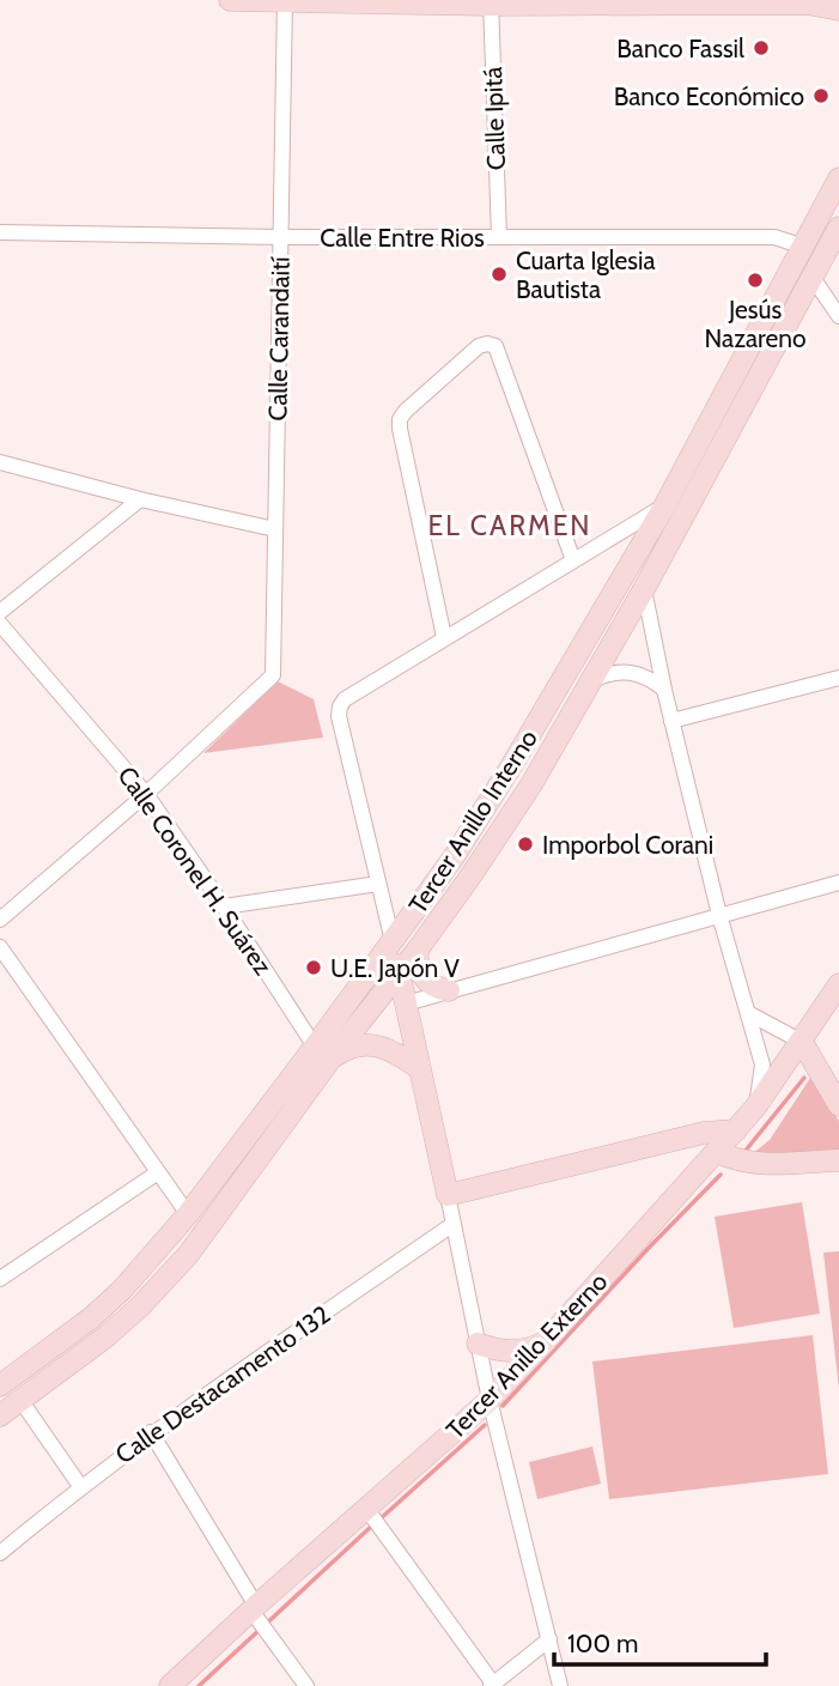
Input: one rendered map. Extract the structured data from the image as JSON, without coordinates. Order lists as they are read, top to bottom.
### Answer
{
  "streets": {
    "main road": ["Tercer Anillo Interno", "Tercer Anillo Externo"],
    "street": [
      "Calle Ipitá",
      "Calle Entre Rios",
      "Calle Carandaití",
      "Calle Coronel H. Suárez",
      "Calle Destacamento 132"
    ]
  },
  "crossings": [
    ["Calle Ipitá", "Calle Entre Rios"],
    ["Calle Entre Rios", "Calle Carandaití"],
    ["Calle Entre Rios", "Tercer Anillo Interno"],
    ["Calle Carandaití", "Calle Coronel H. Suárez"],
    ["Tercer Anillo Interno", "Calle Coronel H. Suárez"]
  ],
  "districts": ["EL CARMEN"],
  "places": [
    "Banco Fassil",
    "Banco Económico",
    "Cuarta Iglesia Bautista",
    "Jesús Nazareno",
    "Imporbol Corani",
    "U.E. Japón V"
  ],
  "scale_bar": "100 m"
}
